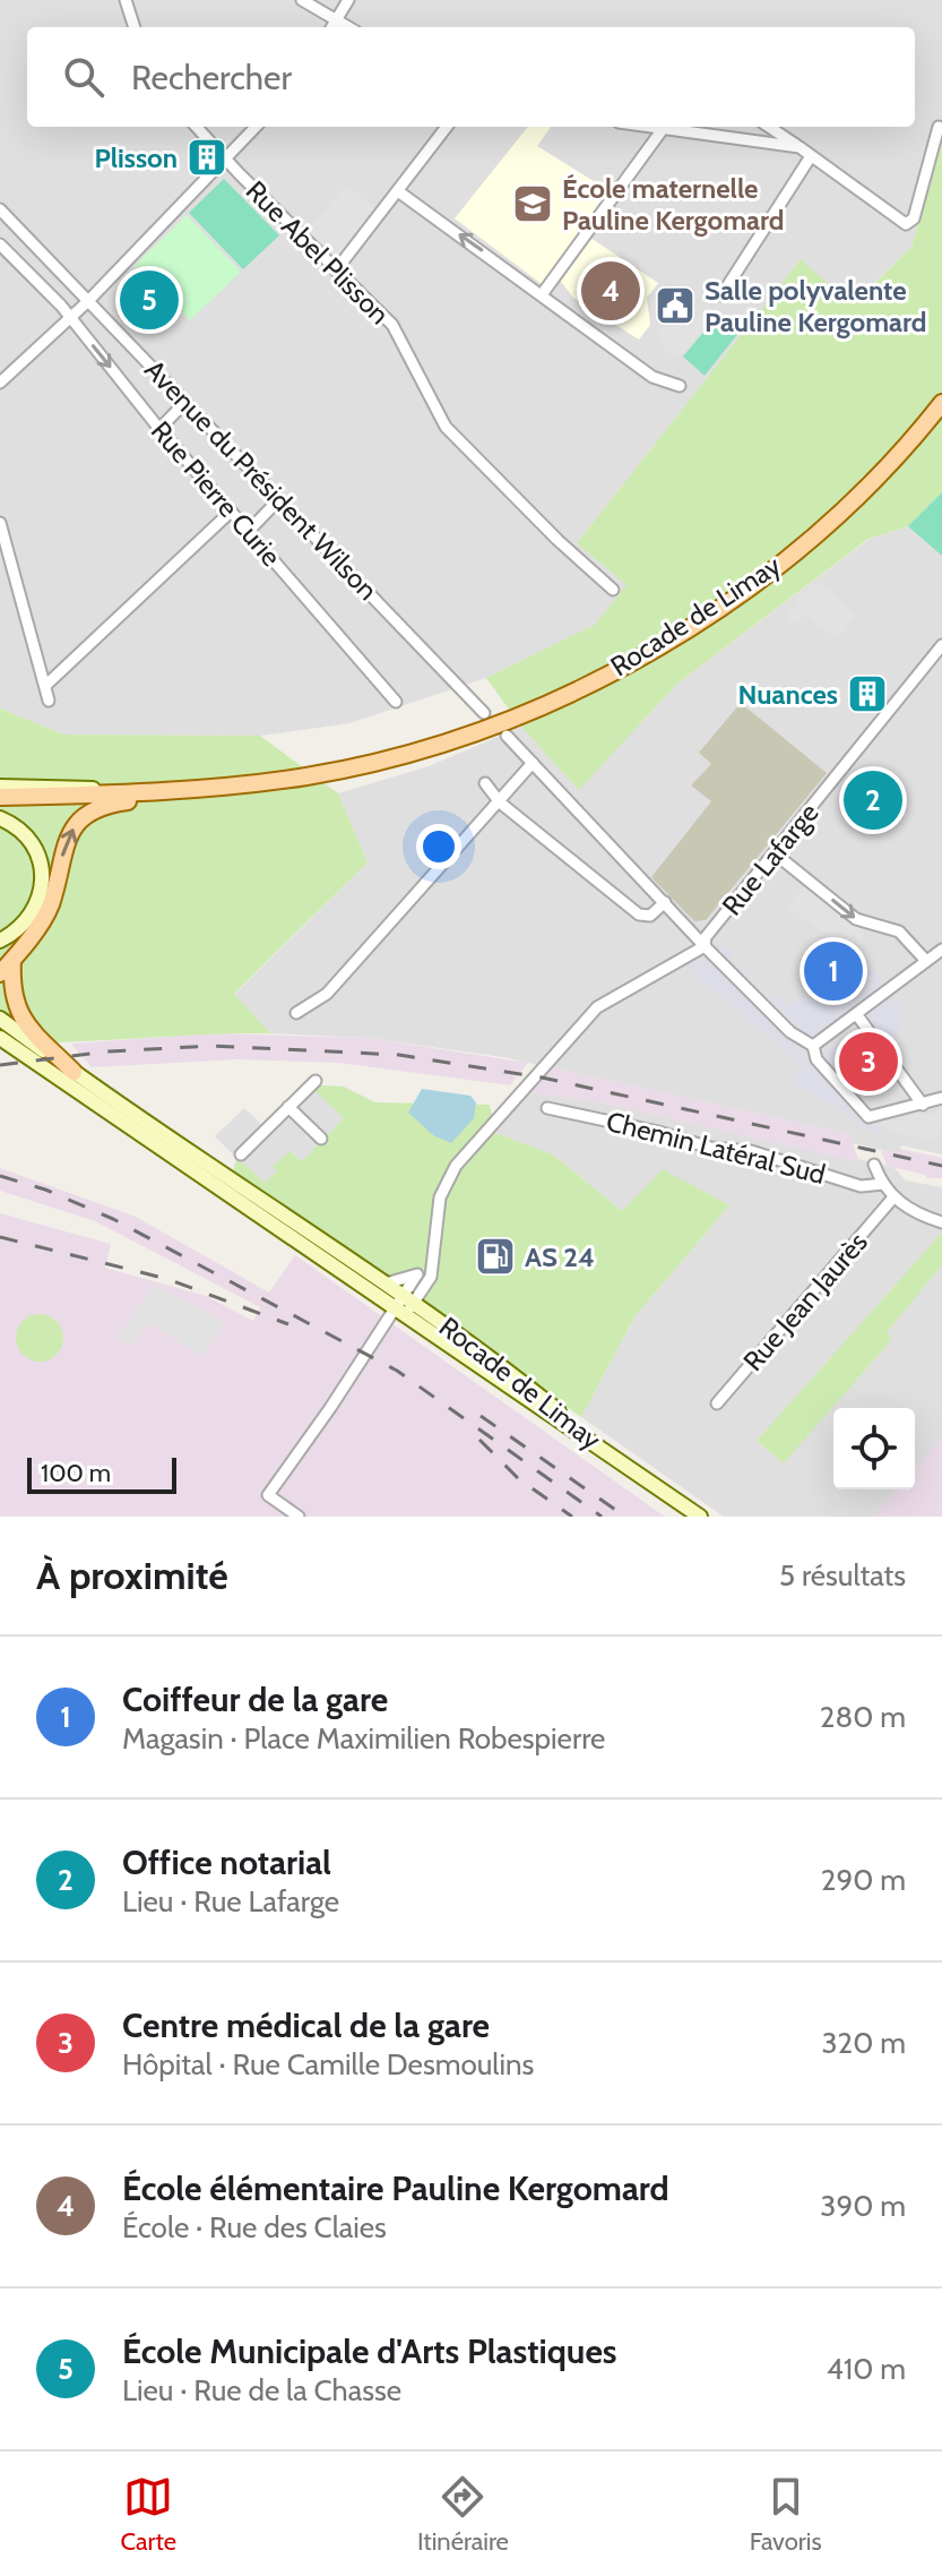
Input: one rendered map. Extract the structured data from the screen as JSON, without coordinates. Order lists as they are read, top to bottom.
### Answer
{
  "streets": {
    "main road": ["Rocade de Limay"],
    "street": [
      "Rue Abel Plisson",
      "Avenue du Président Wilson",
      "Rue Pierre Curie",
      "Rue Lafarge",
      "Chemin Latéral Sud",
      "Rue Jean Jaurès"
    ]
  },
  "places": {
    "building": ["Plisson", "Nuances"],
    "school or university": ["École maternelle Pauline Kergomard"],
    "public building": ["Salle polyvalente Pauline Kergomard"],
    "fuel station": ["AS 24"]
  },
  "scale_bar": "100 m",
  "page": {
    "search": "Rechercher",
    "pins": [
      "4",
      "5",
      "2",
      "1",
      "3"
    ],
    "scale": "100 m",
    "heading": ["À proximité", "5 résultats"],
    "list": [
      {
        "mark": "1",
        "name": "Coiffeur de la gare",
        "note": "Magasin · Place Maximilien Robespierre",
        "value": "280 m"
      },
      {
        "mark": "2",
        "name": "Office notarial",
        "note": "Lieu · Rue Lafarge",
        "value": "290 m"
      },
      {
        "mark": "3",
        "name": "Centre médical de la gare",
        "note": "Hôpital · Rue Camille Desmoulins",
        "value": "320 m"
      },
      {
        "mark": "4",
        "name": "École élémentaire Pauline Kergomard",
        "note": "École · Rue des Claies",
        "value": "390 m"
      },
      {
        "mark": "5",
        "name": "École Municipale d'Arts Plastiques",
        "note": "Lieu · Rue de la Chasse",
        "value": "410 m"
      }
    ],
    "nav": ["Carte", "Itinéraire", "Favoris"]
  }
}
